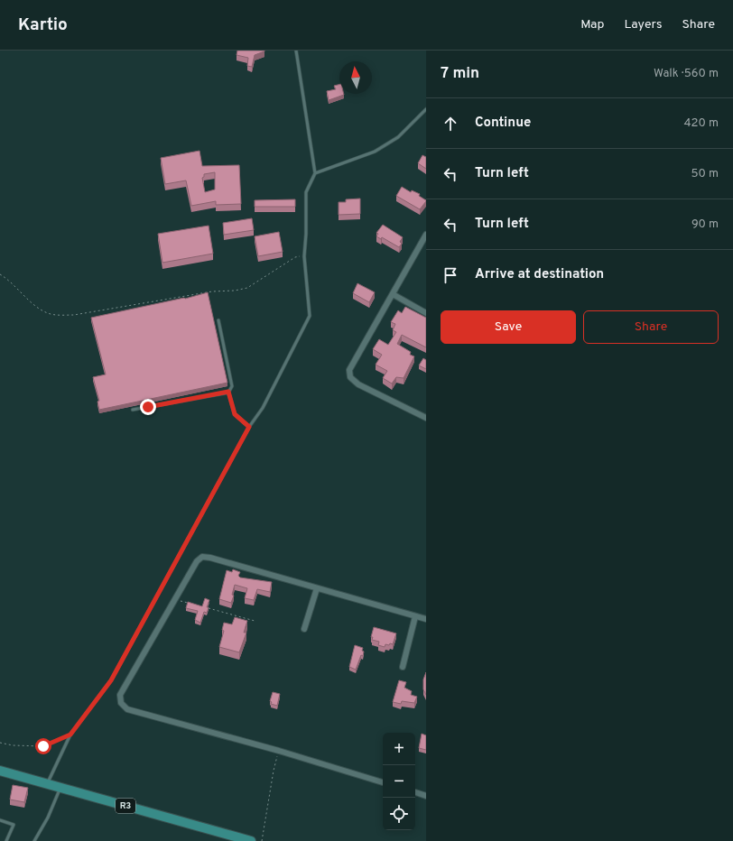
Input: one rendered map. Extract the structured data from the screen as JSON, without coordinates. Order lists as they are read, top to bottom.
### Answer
{
  "streets": {
    "highway": ["R3"]
  },
  "north": "top",
  "page": {
    "header": "Kartio",
    "nav": ["Map", "Layers", "Share"],
    "heading": ["7 min", "Walk · 560 m"],
    "list": [
      ["Continue", "420 m"],
      ["Turn left", "50 m"],
      ["Turn left", "90 m"],
      "Arrive at destination"
    ],
    "buttons": ["Save", "Share"],
    "map_buttons": ["+", "−"]
  }
}
